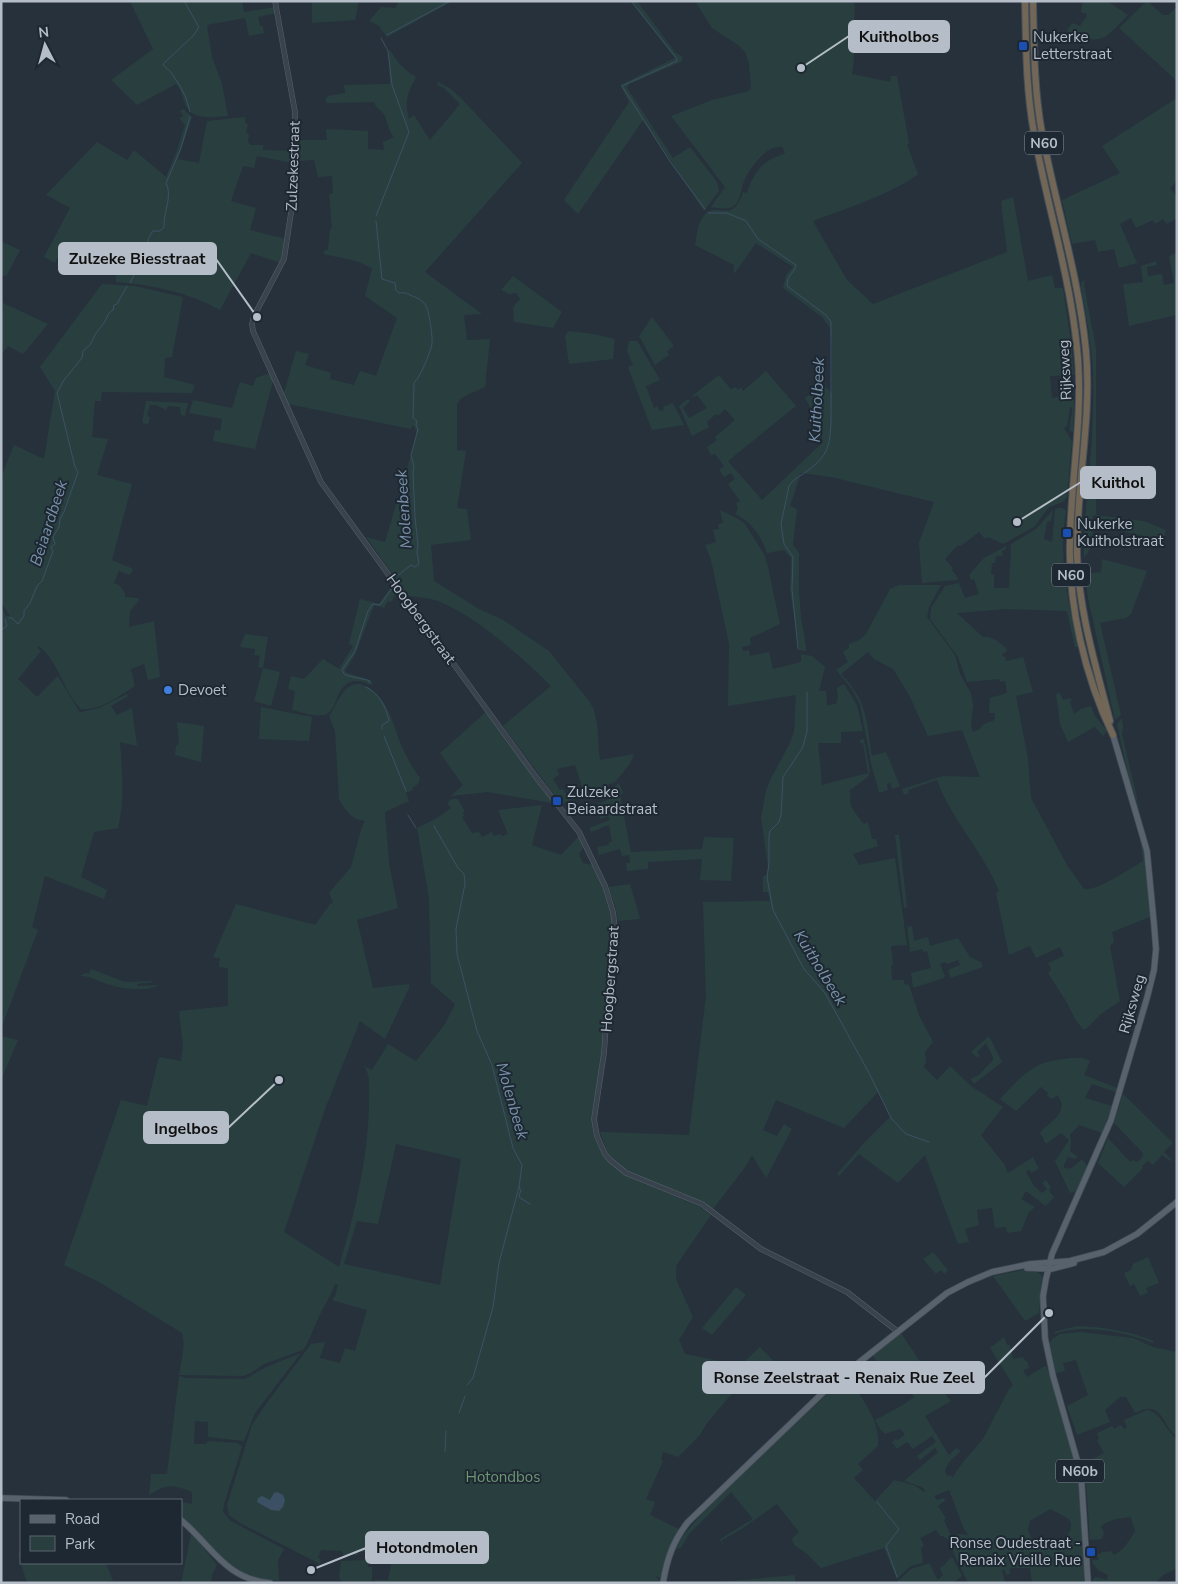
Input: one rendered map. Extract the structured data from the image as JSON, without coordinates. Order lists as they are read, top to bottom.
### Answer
{
  "streets": {
    "highway": ["N60", "Rijksweg"],
    "main road": ["N60b"],
    "street": ["Zulzekestraat", "Hoogbergstraat"]
  },
  "crossings": [
    ["Zulzekestraat", "Hoogbergstraat"],
    ["Rijksweg", "N60b"]
  ],
  "water": ["Kuitholbeek", "Molenbeek", "Beiaardbeek"],
  "parks": ["Hotondbos"],
  "places": {
    "transit": [
      "Nukerke Letterstraat",
      "Nukerke Kuitholstraat",
      "Zulzeke Beiaardstraat",
      "Ronse Oudestraat - Renaix Vieille Rue"
    ],
    "other": [
      "Kuitholbos",
      "Zulzeke Biesstraat",
      "Kuithol",
      "Devoet",
      "Ingelbos",
      "Ronse Zeelstraat - Renaix Rue Zeel",
      "Hotondmolen"
    ]
  },
  "legend": ["Road", "Park"],
  "north": "top"
}
